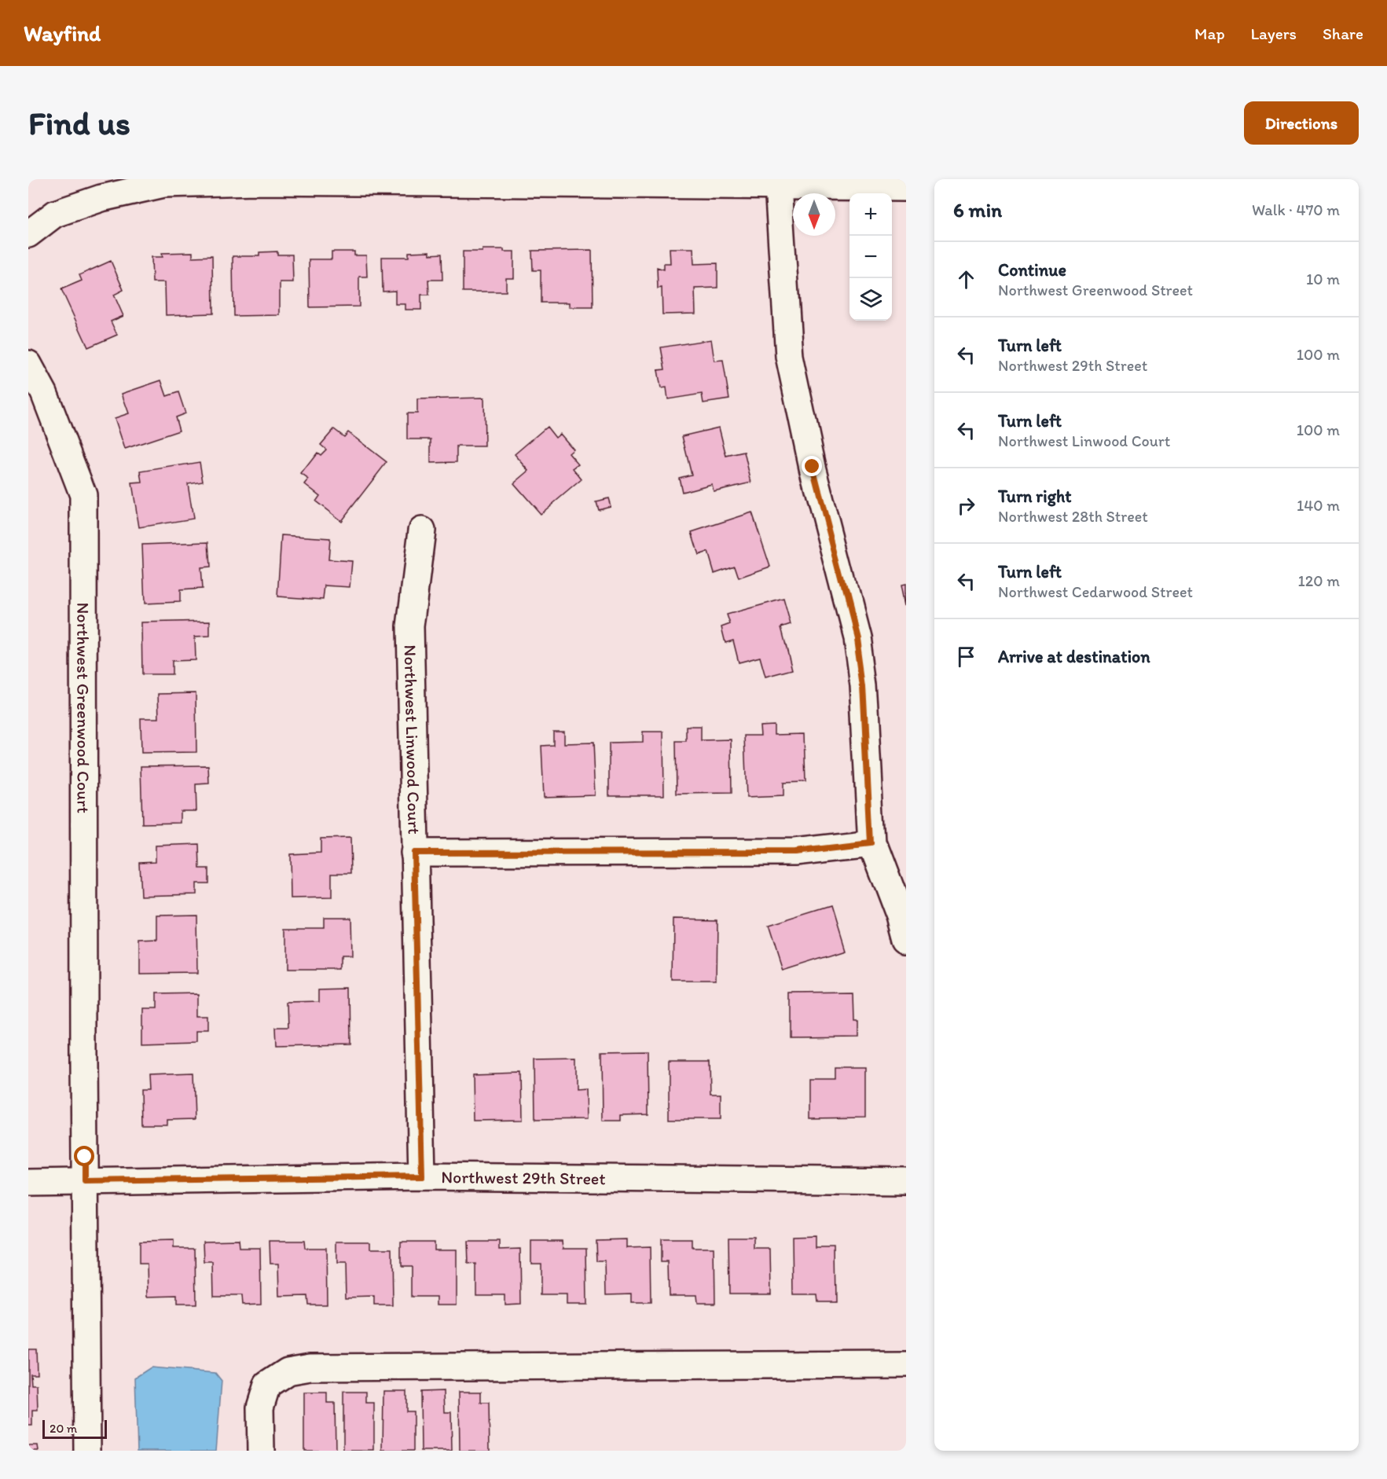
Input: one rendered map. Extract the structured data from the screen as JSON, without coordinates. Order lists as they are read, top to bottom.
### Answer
{
  "streets": {
    "street": ["Northwest Greenwood Court", "Northwest Linwood Court", "Northwest 29th Street"]
  },
  "crossings": [
    ["Northwest Greenwood Court", "Northwest 29th Street"],
    ["Northwest Linwood Court", "Northwest 29th Street"]
  ],
  "scale_bar": "20 m",
  "north": "bottom",
  "page": {
    "header": "Wayfind",
    "nav": ["Map", "Layers", "Share"],
    "buttons": "Directions",
    "title": "Find us",
    "heading": ["6 min", "Walk · 470 m"],
    "map_buttons": ["+", "−"],
    "list": [
      ["Continue", "Northwest Greenwood Street", "10 m"],
      ["Turn left", "Northwest 29th Street", "100 m"],
      ["Turn left", "Northwest Linwood Court", "100 m"],
      ["Turn right", "Northwest 28th Street", "140 m"],
      ["Turn left", "Northwest Cedarwood Street", "120 m"],
      "Arrive at destination"
    ],
    "scale": "20 m"
  }
}
